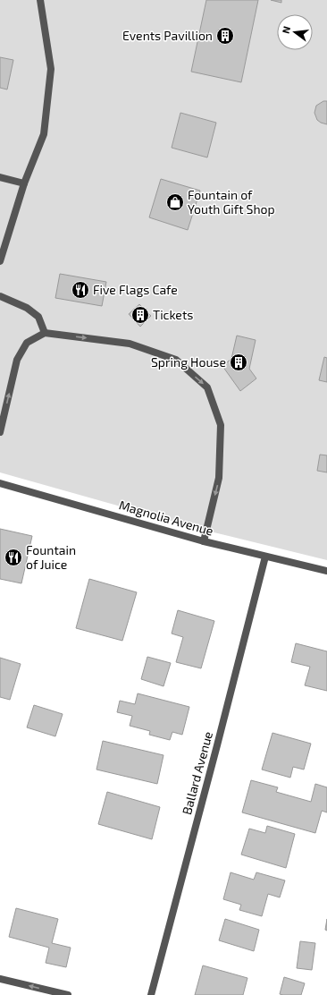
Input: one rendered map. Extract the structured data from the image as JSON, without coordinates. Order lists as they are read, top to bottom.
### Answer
{
  "streets": {
    "street": ["Magnolia Avenue", "Ballard Avenue"]
  },
  "crossings": [
    ["Magnolia Avenue", "Ballard Avenue"]
  ],
  "places": {
    "building": ["Events Pavillion", "Tickets", "Spring House"],
    "shop": ["Fountain of Youth Gift Shop"],
    "restaurant": ["Five Flags Cafe", "Fountain of Juice"]
  },
  "north": "left"
}
